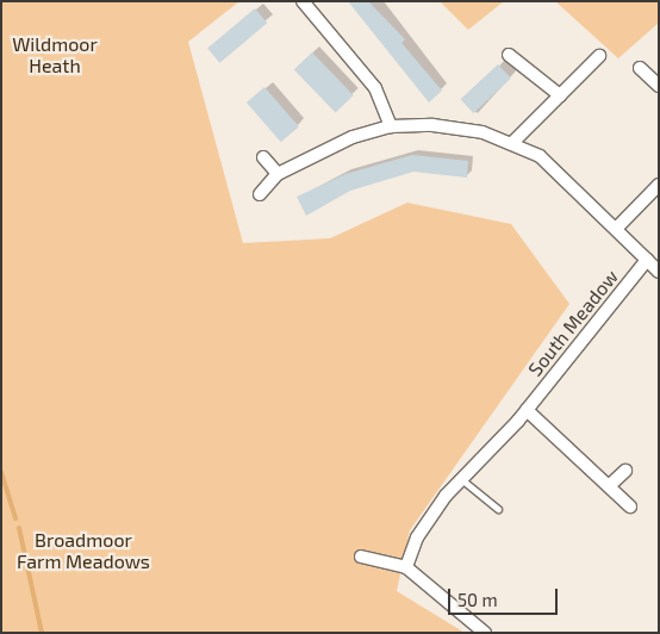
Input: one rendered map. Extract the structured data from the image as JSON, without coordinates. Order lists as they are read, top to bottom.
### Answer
{
  "streets": {
    "street": ["South Meadow"]
  },
  "parks": ["Wildmoor Heath", "Broadmoor Farm Meadows"],
  "scale_bar": "50 m"
}
